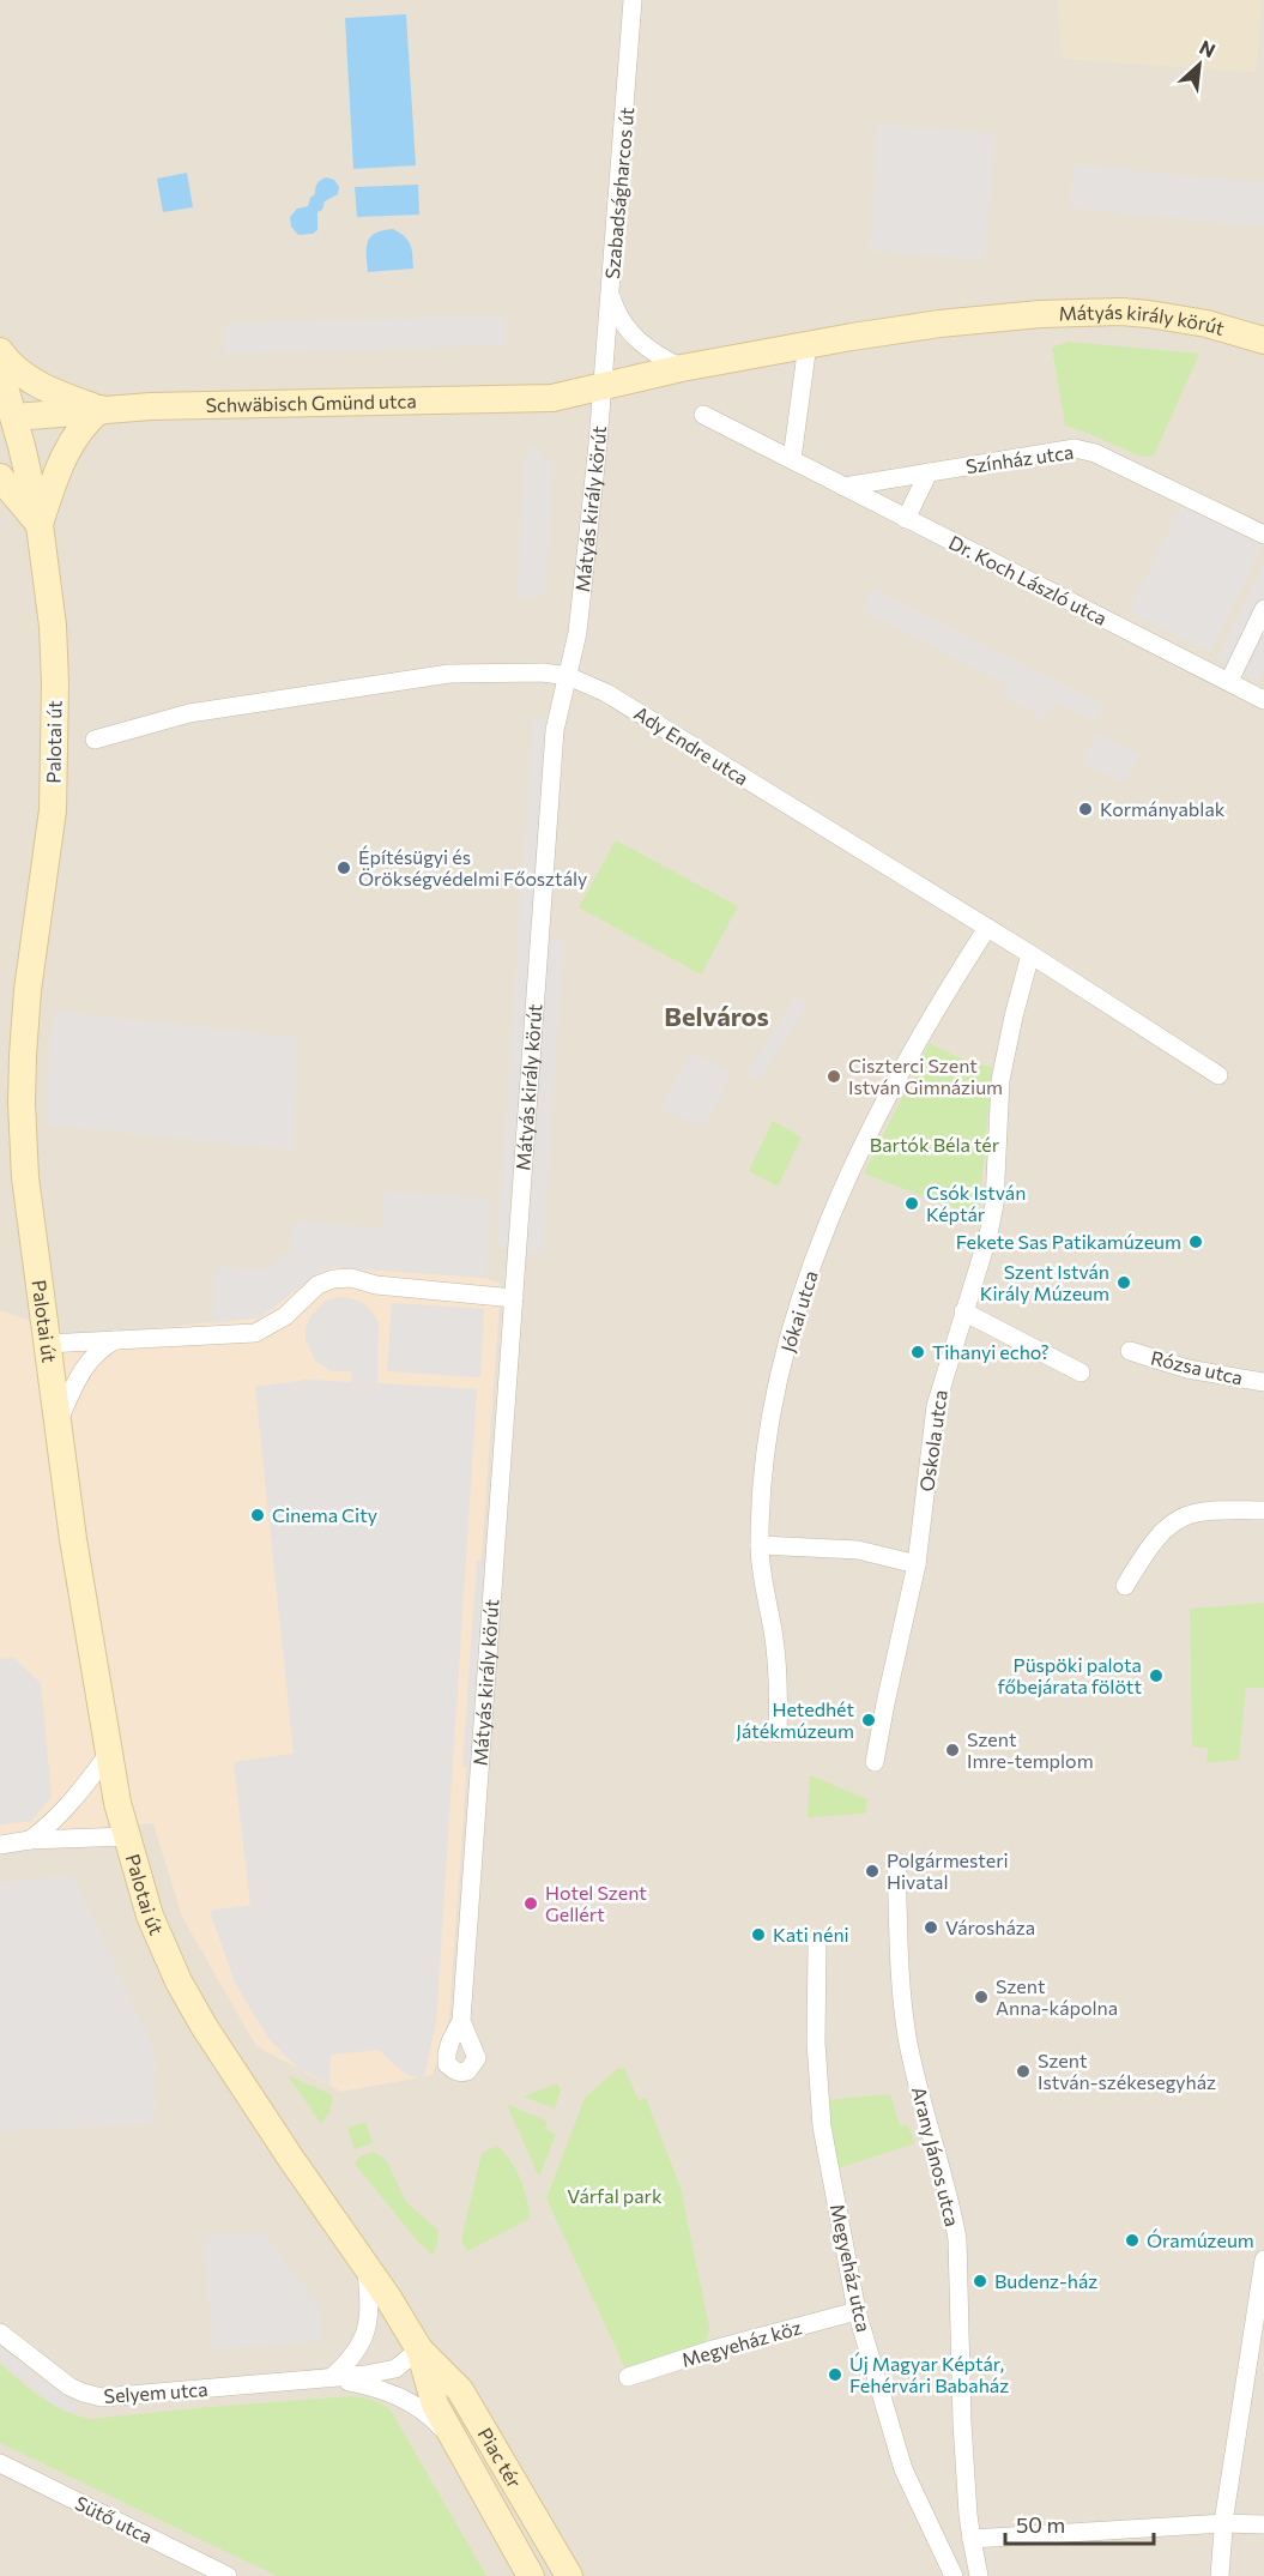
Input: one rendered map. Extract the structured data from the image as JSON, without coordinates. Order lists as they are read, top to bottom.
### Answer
{
  "streets": {
    "main road": [
      "Mátyás király körút",
      "Schwäbisch Gmünd utca",
      "Palotai út",
      "Piac tér"
    ],
    "street": [
      "Szabadságharcos út",
      "Színház utca",
      "Dr. Koch László utca",
      "Ady Endre utca",
      "Jókai utca",
      "Rózsa utca",
      "Oskola utca",
      "Arany János utca",
      "Megyeház utca",
      "Megyeház köz",
      "Selyem utca",
      "Sütő utca"
    ]
  },
  "crossings": [
    ["Szabadságharcos út", "Mátyás király körút"],
    ["Szabadságharcos út", "Schwäbisch Gmünd utca"],
    ["Mátyás király körút", "Schwäbisch Gmünd utca"],
    ["Mátyás király körút", "Ady Endre utca"],
    ["Schwäbisch Gmünd utca", "Palotai út"],
    ["Színház utca", "Dr. Koch László utca"],
    ["Palotai út", "Piac tér"],
    ["Ady Endre utca", "Jókai utca"],
    ["Ady Endre utca", "Oskola utca"],
    ["Megyeház utca", "Megyeház köz"],
    ["Selyem utca", "Piac tér"]
  ],
  "districts": ["Belváros"],
  "parks": ["Bartók Béla tér", "Várfal park"],
  "places": [
    "Kormányablak",
    "Építésügyi és Örökségvédelmi Főosztály",
    "Ciszterci Szent István Gimnázium",
    "Csók István Képtár",
    "Fekete Sas Patikamúzeum",
    "Szent István Király Múzeum",
    "Tihanyi echo?",
    "Cinema City",
    "Püspöki palota főbejárata fölött",
    "Hetedhét Játékmúzeum",
    "Szent Imre-templom",
    "Polgármesteri Hivatal",
    "Hotel Szent Gellért",
    "Városháza",
    "Kati néni",
    "Szent Anna-kápolna",
    "Szent István-székesegyház",
    "Óramúzeum",
    "Budenz-ház",
    "Új Magyar Képtár, Fehérvári Babaház"
  ],
  "scale_bar": "50 m",
  "north": "top right"
}
